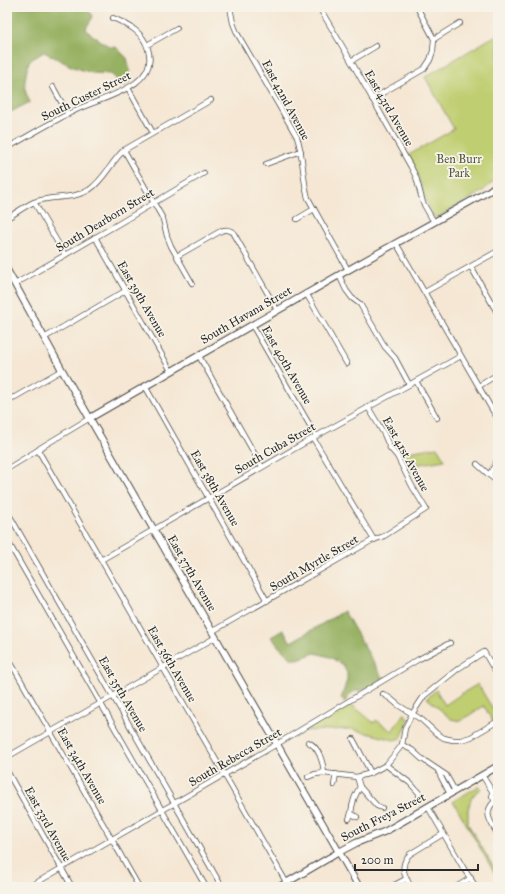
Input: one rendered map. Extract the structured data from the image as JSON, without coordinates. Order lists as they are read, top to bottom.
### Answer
{
  "streets": {
    "street": [
      "South Custer Street",
      "East 42nd Avenue",
      "East 43rd Avenue",
      "South Dearborn Street",
      "East 39th Avenue",
      "South Havana Street",
      "East 40th Avenue",
      "South Cuba Street",
      "East 41st Avenue",
      "East 38th Avenue",
      "South Myrtle Street",
      "East 37th Avenue",
      "East 36th Avenue",
      "East 35th Avenue",
      "South Rebecca Street",
      "East 34th Avenue",
      "South Freya Street",
      "East 33rd Avenue"
    ]
  },
  "crossings": [
    ["East 42nd Avenue", "South Havana Street"],
    ["East 43rd Avenue", "South Havana Street"],
    ["South Dearborn Street", "East 39th Avenue"],
    ["South Dearborn Street", "East 37th Avenue"],
    ["East 39th Avenue", "South Havana Street"],
    ["South Havana Street", "East 40th Avenue"],
    ["South Havana Street", "East 38th Avenue"],
    ["South Havana Street", "East 37th Avenue"],
    ["South Havana Street", "East 36th Avenue"],
    ["East 40th Avenue", "South Cuba Street"],
    ["East 40th Avenue", "South Myrtle Street"],
    ["South Cuba Street", "East 41st Avenue"],
    ["South Cuba Street", "East 38th Avenue"],
    ["South Cuba Street", "East 37th Avenue"],
    ["South Cuba Street", "East 36th Avenue"],
    ["East 41st Avenue", "South Myrtle Street"],
    ["East 38th Avenue", "South Myrtle Street"],
    ["South Myrtle Street", "East 37th Avenue"],
    ["South Myrtle Street", "East 36th Avenue"],
    ["South Myrtle Street", "East 35th Avenue"],
    ["South Myrtle Street", "East 34th Avenue"],
    ["East 37th Avenue", "South Rebecca Street"],
    ["East 37th Avenue", "South Freya Street"],
    ["East 36th Avenue", "South Rebecca Street"],
    ["East 36th Avenue", "South Freya Street"],
    ["East 35th Avenue", "South Rebecca Street"],
    ["South Rebecca Street", "East 34th Avenue"],
    ["South Rebecca Street", "East 33rd Avenue"]
  ],
  "parks": ["Ben Burr Park"],
  "scale_bar": "200 m"
}
